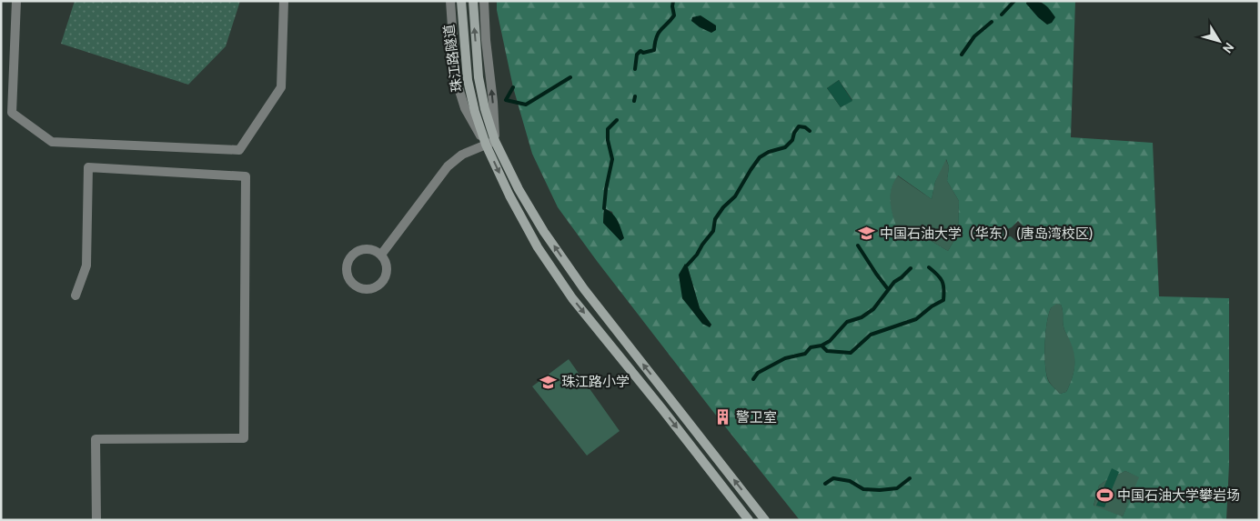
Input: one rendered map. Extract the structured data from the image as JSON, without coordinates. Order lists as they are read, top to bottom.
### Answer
{
  "streets": {
    "main road": ["珠江路隧道"]
  },
  "places": {
    "school or university": ["中国石油大学（华东）(唐岛湾校区)", "珠江路小学"],
    "building": ["警卫室"],
    "sports": ["中国石油大学攀岩场"]
  },
  "north": "bottom right"
}
